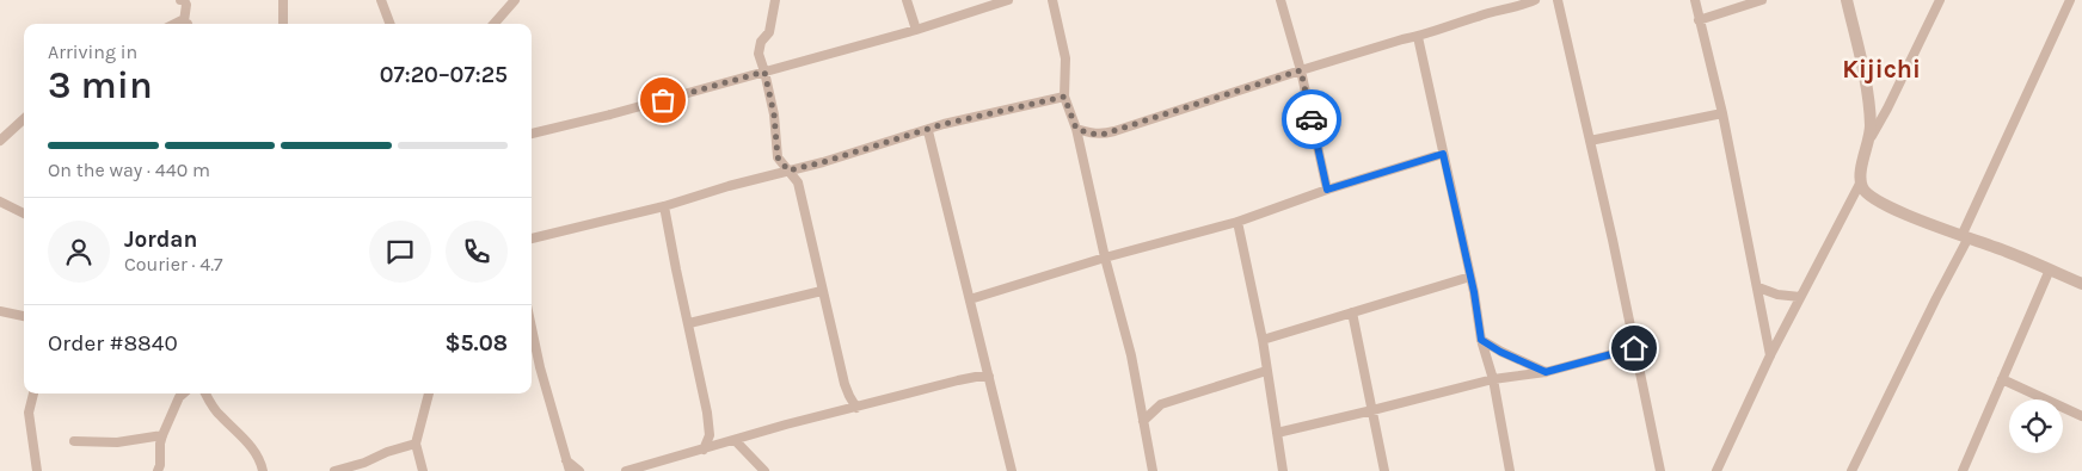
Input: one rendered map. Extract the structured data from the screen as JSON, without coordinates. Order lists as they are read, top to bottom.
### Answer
{
  "districts": ["Kijichi"],
  "page": {
    "heading": ["3 min", "Arriving in", "07:20–07:25"],
    "panel": [
      "Jordan",
      "Courier · 4.7",
      "Order #8840",
      "$5.08"
    ],
    "bar": "On the way · 440 m"
  }
}
